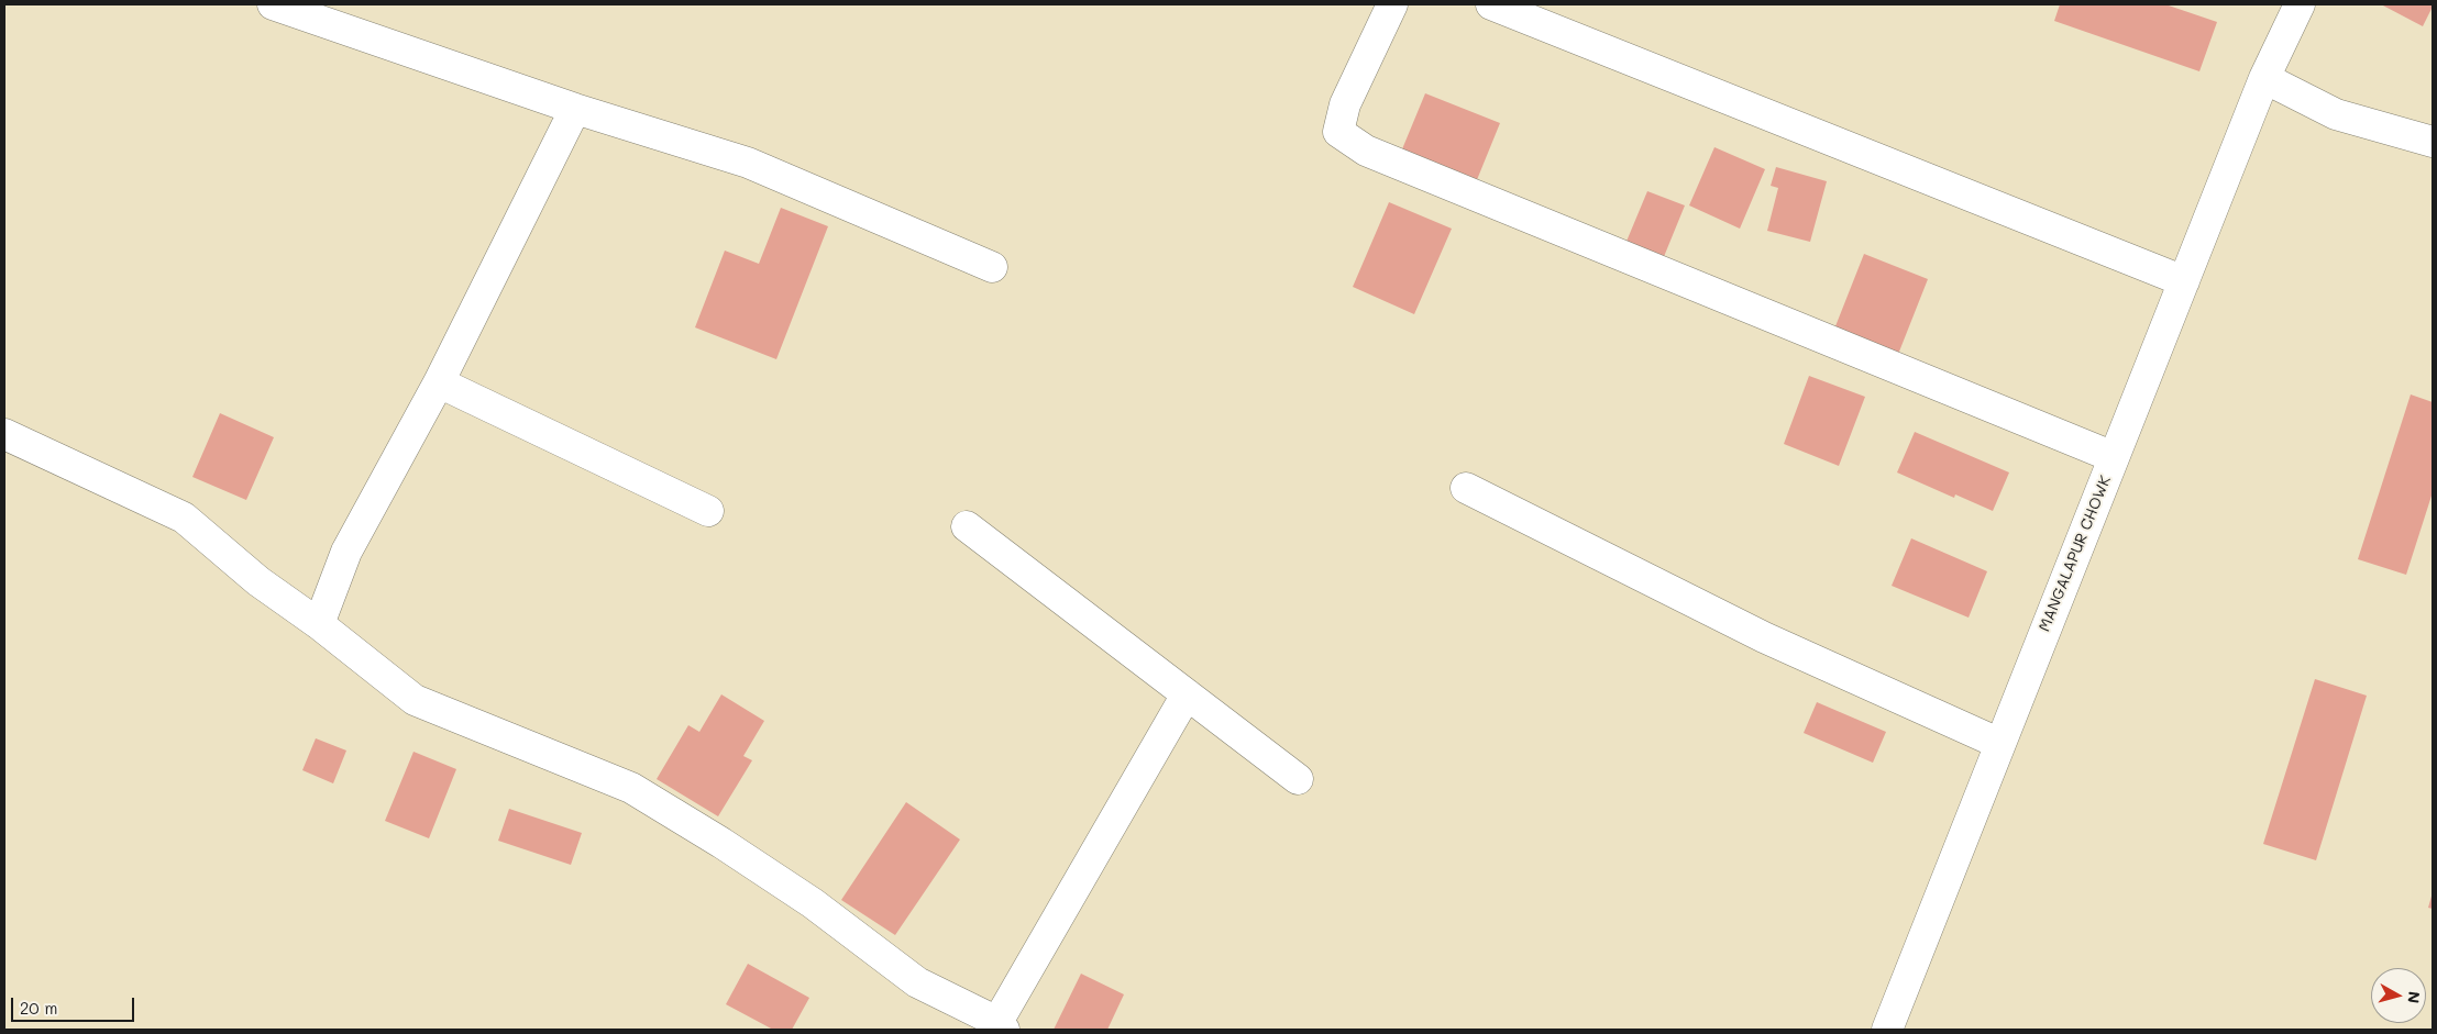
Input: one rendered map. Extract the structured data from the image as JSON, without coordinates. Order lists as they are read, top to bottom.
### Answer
{
  "streets": {
    "street": ["MANGALAPUR CHOWK"]
  },
  "scale_bar": "20 m",
  "north": "right"
}
